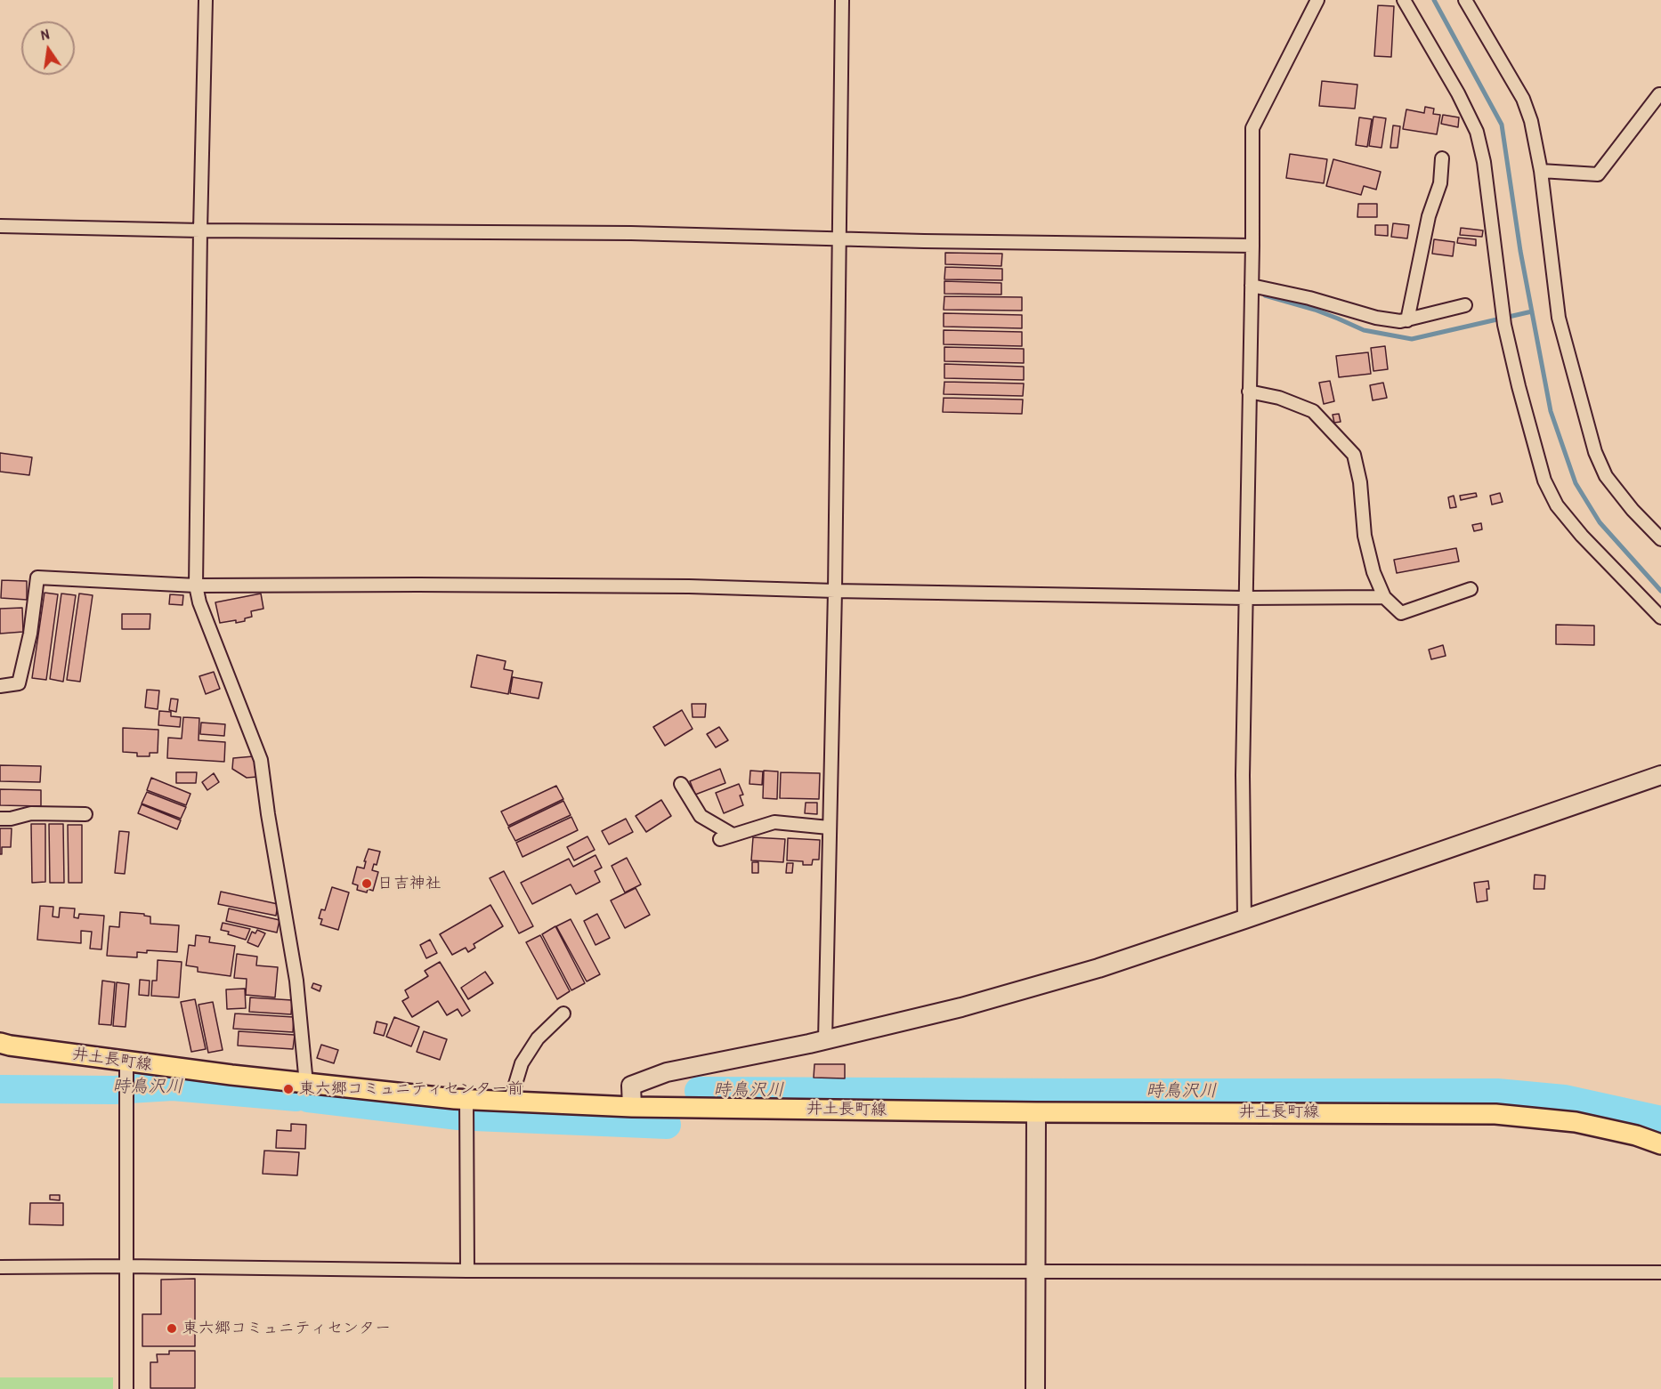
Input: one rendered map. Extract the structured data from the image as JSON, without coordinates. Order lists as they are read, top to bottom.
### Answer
{
  "streets": {
    "main road": ["井土長町線"]
  },
  "water": ["時鳥沢川"],
  "places": ["日吉神社", "東六郷コミュニティセンター前", "東六郷コミュニティセンター"],
  "north": "top"
}
